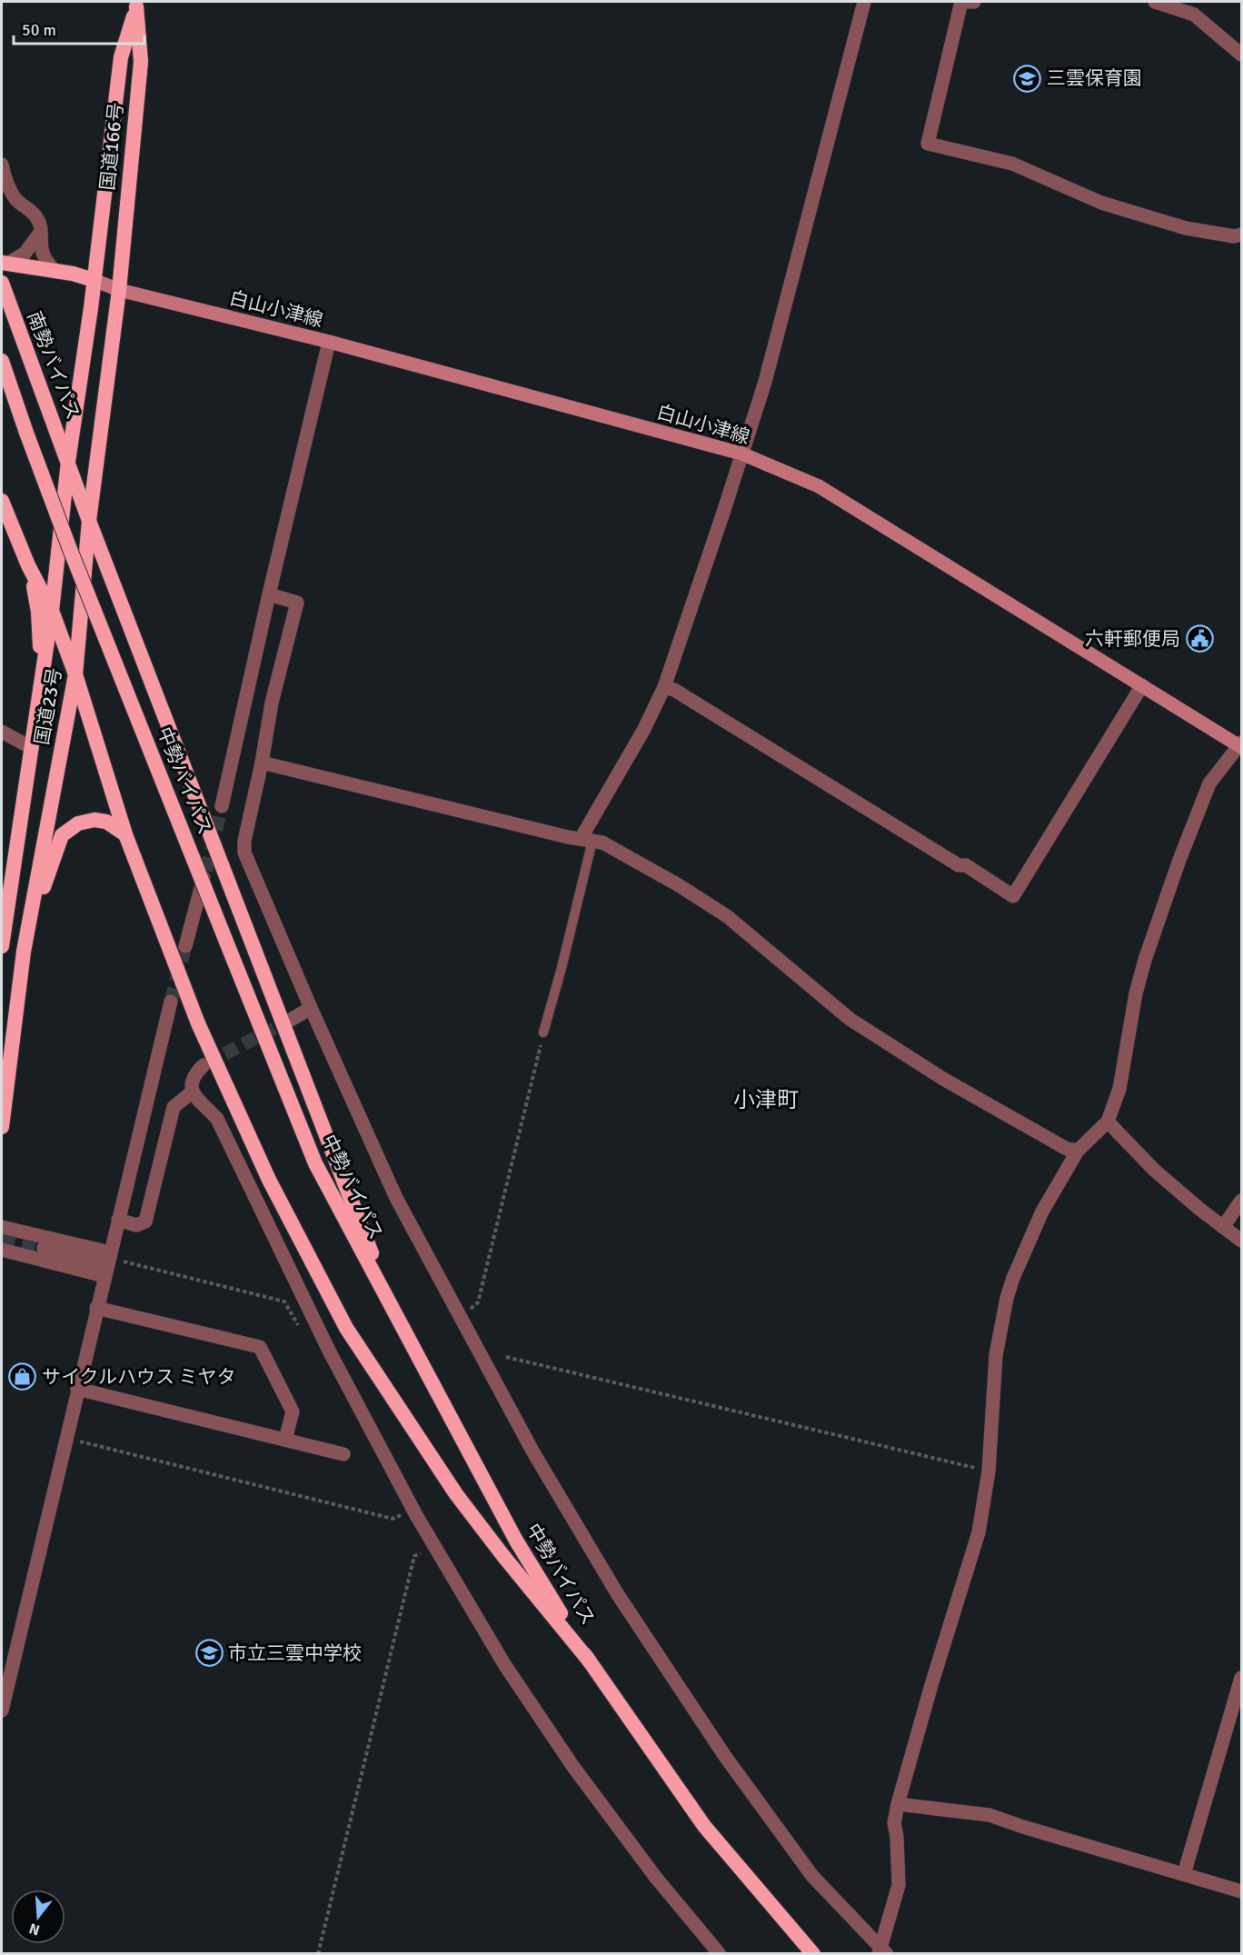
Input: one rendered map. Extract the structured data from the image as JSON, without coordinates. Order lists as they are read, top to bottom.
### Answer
{
  "streets": {
    "highway": [
      "国道166号",
      "南勢バイパス",
      "国道23号",
      "中勢バイパス"
    ],
    "main road": ["白山小津線"]
  },
  "crossings": [
    ["国道166号", "白山小津線"],
    ["国道166号", "国道23号"],
    ["白山小津線", "国道23号"],
    ["南勢バイパス", "国道23号"],
    ["南勢バイパス", "中勢バイパス"]
  ],
  "districts": ["小津町"],
  "places": {
    "school or university": ["三雲保育園", "市立三雲中学校"],
    "public building": ["六軒郵便局"],
    "shop": ["サイクルハウス ミヤタ"]
  },
  "scale_bar": "50 m",
  "north": "bottom"
}
